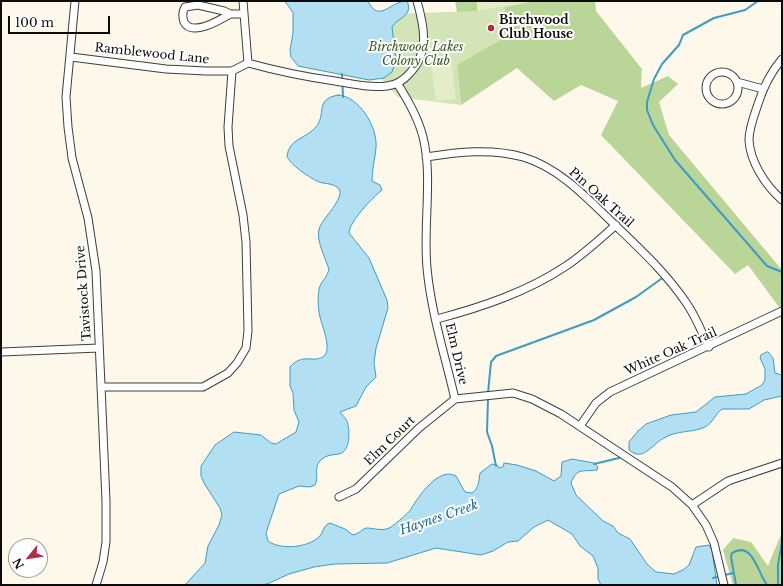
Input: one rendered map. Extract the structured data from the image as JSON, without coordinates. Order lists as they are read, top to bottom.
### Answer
{
  "streets": {
    "street": [
      "Ramblewood Lane",
      "Pin Oak Trail",
      "Tavistock Drive",
      "White Oak Trail",
      "Elm Drive",
      "Elm Court"
    ]
  },
  "crossings": [
    ["Ramblewood Lane", "Tavistock Drive"],
    ["Pin Oak Trail", "White Oak Trail"],
    ["Pin Oak Trail", "Elm Drive"],
    ["White Oak Trail", "Elm Drive"],
    ["Elm Drive", "Elm Court"]
  ],
  "water": ["Haynes Creek"],
  "parks": ["Birchwood Lakes Colony Club"],
  "places": ["Birchwood Club House"],
  "scale_bar": "100 m",
  "north": "bottom left"
}
